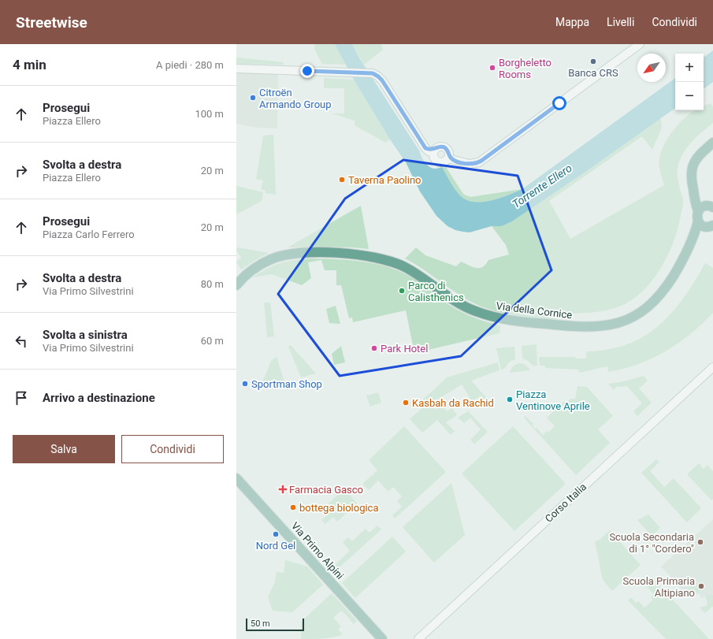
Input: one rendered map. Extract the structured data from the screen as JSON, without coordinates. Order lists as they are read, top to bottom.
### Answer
{
  "streets": {
    "main road": ["Via della Cornice", "Via Primo Alpini"],
    "street": ["Corso Italia"]
  },
  "water": ["Torrente Ellero"],
  "places": {
    "other": [
      "Banca CRS",
      "Borgheletto Rooms",
      "Citroën Armando Group",
      "Taverna Paolino",
      "Parco di Calisthenics",
      "Park Hotel",
      "Sportman Shop",
      "Piazza Ventinove Aprile",
      "Kasbah da Rachid",
      "bottega biologica",
      "Nord Gel",
      "Scuola Secondaria di 1° \"Cordero\"",
      "Scuola Primaria Altipiano"
    ],
    "health": ["Farmacia Gasco"]
  },
  "scale_bar": "50 m",
  "north": "bottom left",
  "page": {
    "header": "Streetwise",
    "nav": ["Mappa", "Livelli", "Condividi"],
    "heading": ["4 min", "A piedi · 280 m"],
    "map_buttons": ["+", "−"],
    "list": [
      ["Prosegui", "Piazza Ellero", "100 m"],
      ["Svolta a destra", "Piazza Ellero", "20 m"],
      ["Prosegui", "Piazza Carlo Ferrero", "20 m"],
      ["Svolta a destra", "Via Primo Silvestrini", "80 m"],
      ["Svolta a sinistra", "Via Primo Silvestrini", "60 m"],
      "Arrivo a destinazione"
    ],
    "buttons": ["Salva", "Condividi"],
    "scale": "50 m"
  }
}
